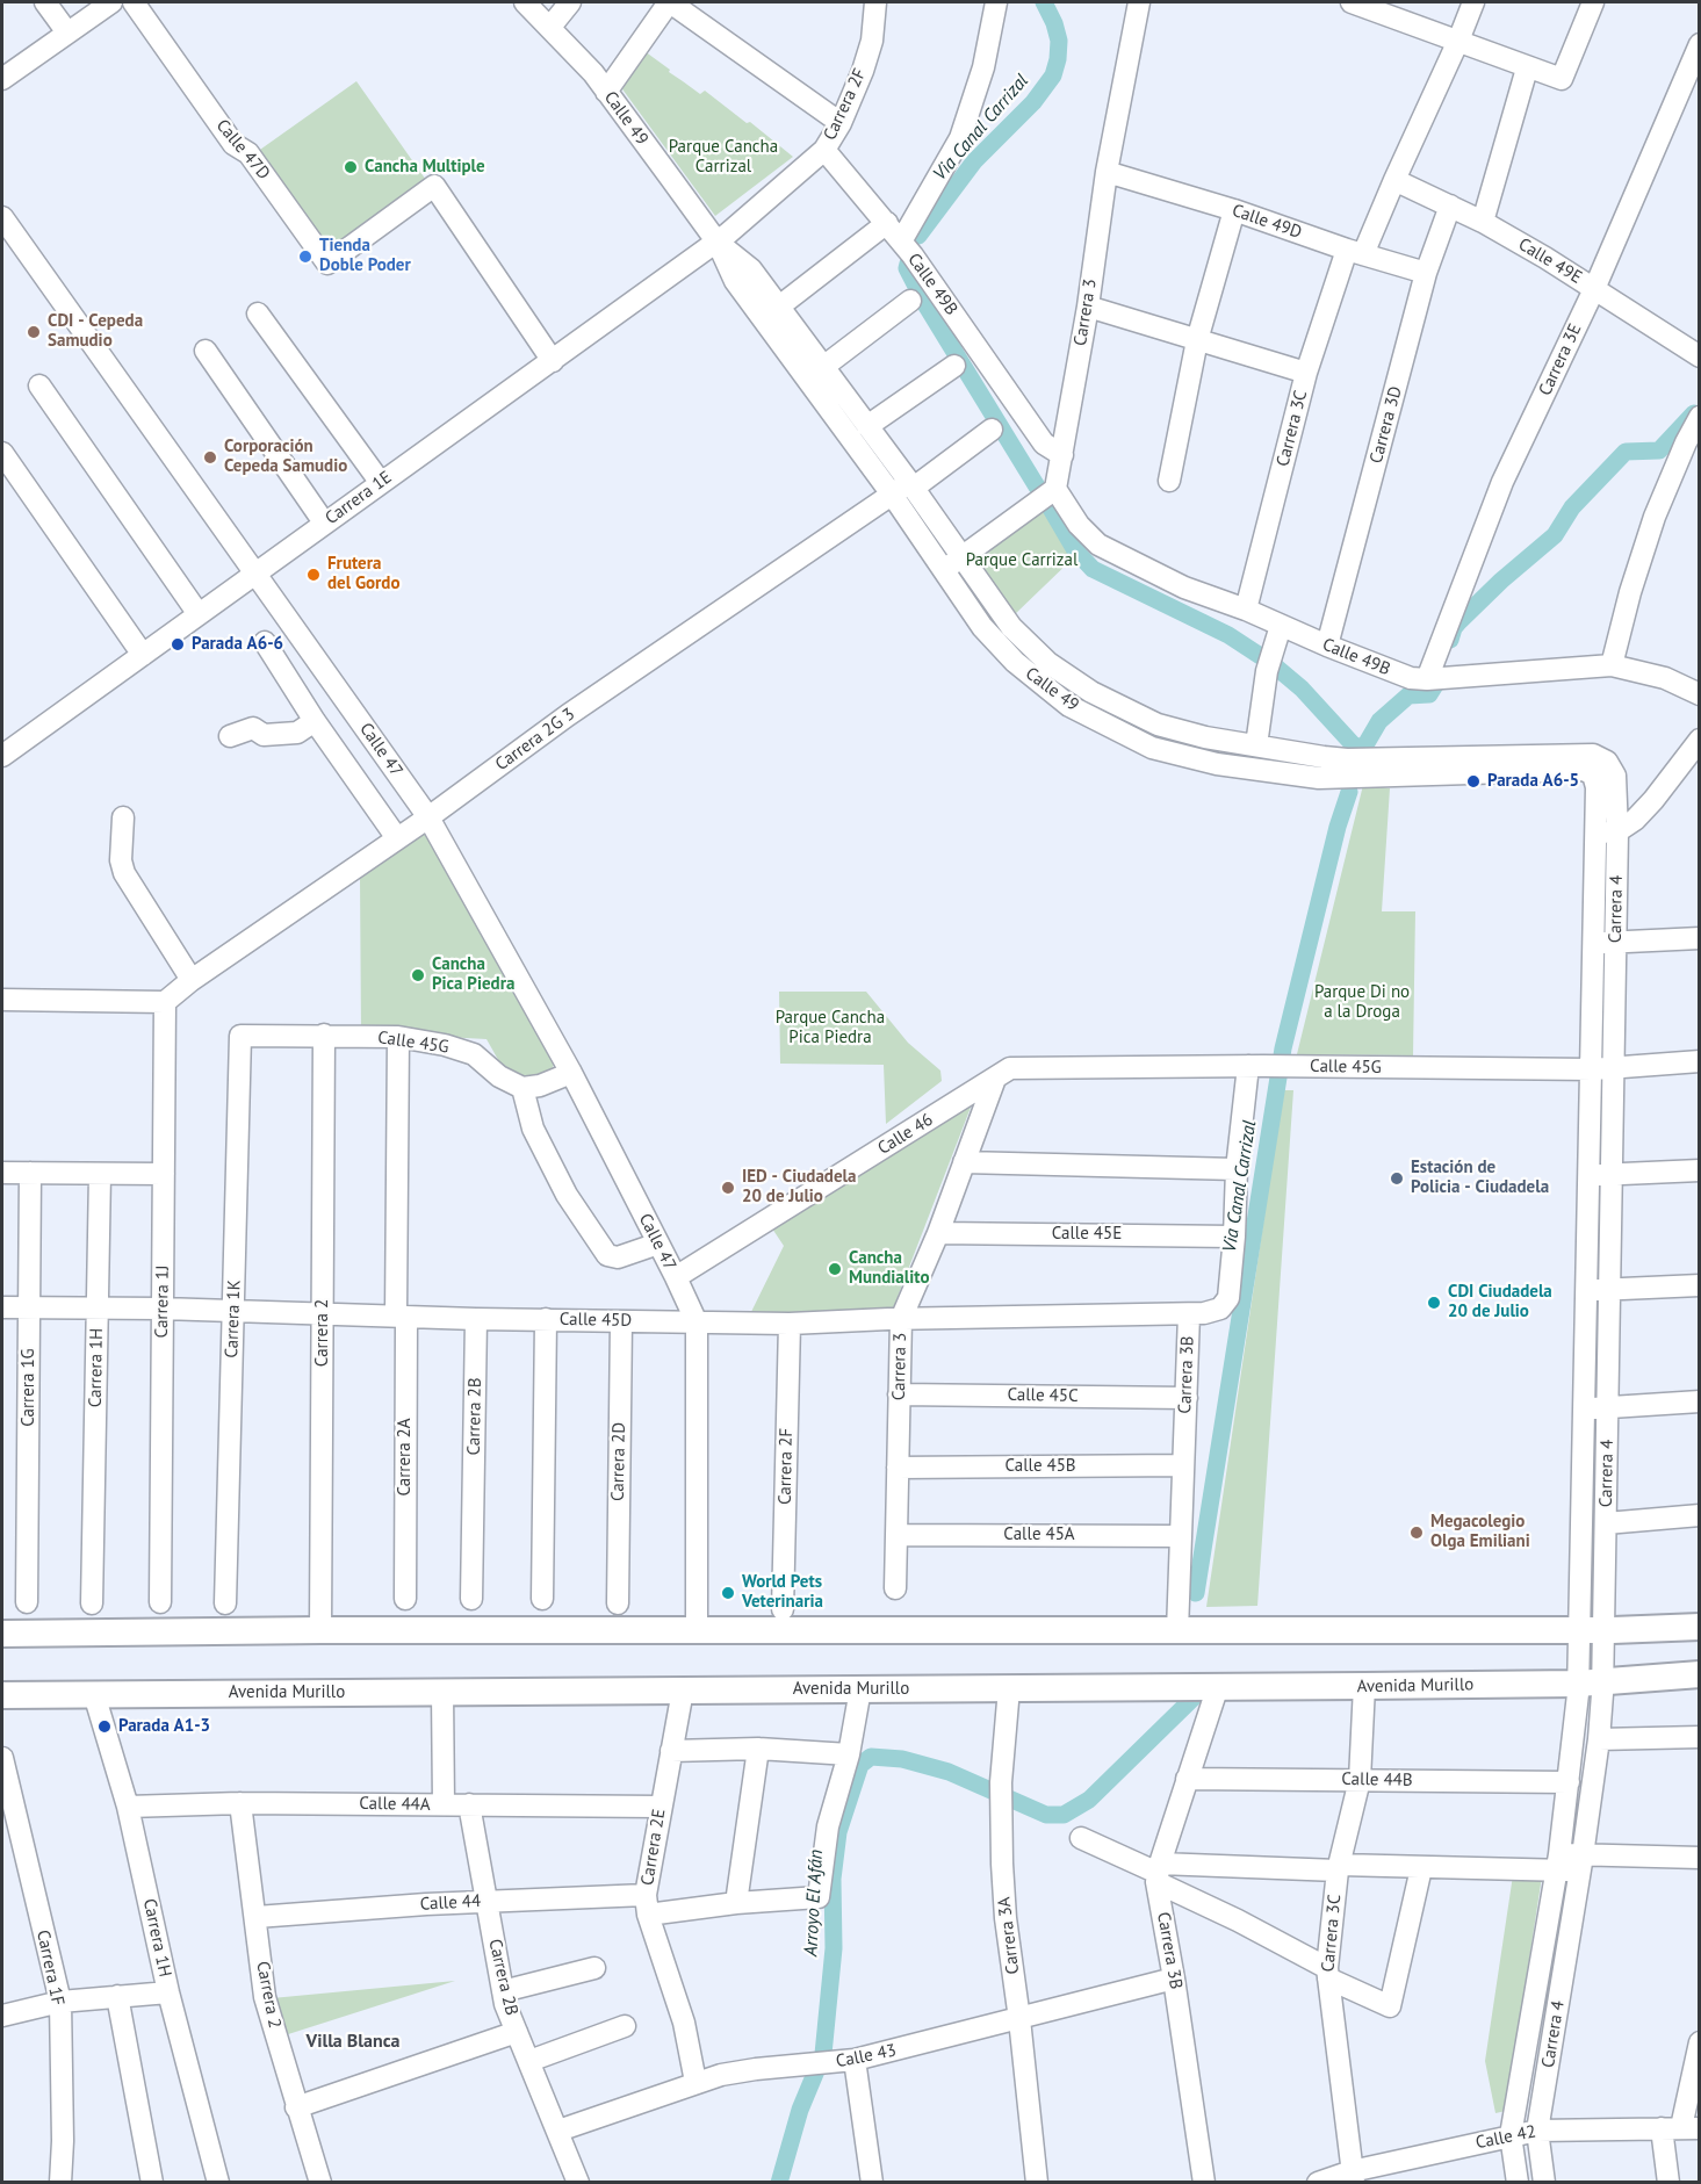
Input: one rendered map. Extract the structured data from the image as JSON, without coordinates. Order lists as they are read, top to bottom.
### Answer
{
  "streets": {
    "main road": ["Avenida Murillo"],
    "street": [
      "Carrera 2F",
      "Calle 49",
      "Calle 47D",
      "Calle 49D",
      "Calle 49E",
      "Calle 49B",
      "Carrera 3",
      "Carrera 3E",
      "Carrera 3D",
      "Carrera 3C",
      "Carrera 1E",
      "Carrera 2G 3",
      "Calle 47",
      "Carrera 4",
      "Calle 45G",
      "Calle 46",
      "Calle 45E",
      "Carrera 1J",
      "Carrera 1K",
      "Calle 45D",
      "Carrera 2",
      "Carrera 1H",
      "Carrera 3B",
      "Carrera 1G",
      "Calle 45C",
      "Carrera 2B",
      "Carrera 2A",
      "Carrera 2D",
      "Calle 45B",
      "Calle 45A",
      "Calle 44B",
      "Calle 44A",
      "Carrera 2E",
      "Calle 44",
      "Carrera 3A",
      "Carrera 1F",
      "Calle 43",
      "Calle 42"
    ]
  },
  "crossings": [
    ["Carrera 2F", "Calle 49"],
    ["Carrera 2F", "Calle 49B"],
    ["Carrera 2F", "Carrera 1E"],
    ["Carrera 2F", "Calle 45D"],
    ["Calle 49", "Carrera 1E"],
    ["Calle 49", "Carrera 2G 3"],
    ["Calle 49", "Carrera 4"],
    ["Calle 47D", "Carrera 1E"],
    ["Calle 49D", "Carrera 3"],
    ["Calle 49D", "Carrera 3D"],
    ["Calle 49D", "Carrera 3C"],
    ["Calle 49E", "Carrera 3E"],
    ["Calle 49E", "Carrera 3D"],
    ["Calle 49E", "Carrera 3C"],
    ["Calle 49B", "Carrera 3"],
    ["Calle 49B", "Carrera 3E"],
    ["Calle 49B", "Carrera 3D"],
    ["Calle 49B", "Carrera 3C"],
    ["Carrera 3", "Calle 45G"],
    ["Carrera 3", "Calle 46"],
    ["Carrera 3", "Calle 45E"],
    ["Carrera 3", "Calle 45D"],
    ["Carrera 3", "Calle 45C"],
    ["Carrera 3", "Calle 45B"],
    ["Carrera 3", "Calle 45A"],
    ["Carrera 3C", "Avenida Murillo"],
    ["Carrera 3C", "Calle 44B"],
    ["Carrera 3C", "Calle 42"],
    ["Carrera 1E", "Calle 47"],
    ["Carrera 2G 3", "Calle 47"],
    ["Carrera 2G 3", "Carrera 1J"],
    ["Calle 47", "Calle 46"],
    ["Calle 47", "Calle 45D"],
    ["Carrera 4", "Calle 45G"],
    ["Carrera 4", "Avenida Murillo"],
    ["Carrera 4", "Calle 44B"],
    ["Carrera 4", "Calle 42"],
    ["Calle 45G", "Calle 46"],
    ["Calle 45G", "Carrera 1K"],
    ["Calle 45G", "Carrera 2"],
    ["Calle 45G", "Carrera 3B"],
    ["Calle 45G", "Carrera 2A"],
    ["Calle 45E", "Carrera 3B"],
    ["Carrera 1J", "Calle 45D"],
    ["Carrera 1K", "Calle 45D"],
    ["Calle 45D", "Carrera 2"],
    ["Calle 45D", "Carrera 1H"],
    ["Calle 45D", "Carrera 3B"],
    ["Calle 45D", "Carrera 1G"],
    ["Calle 45D", "Carrera 2B"],
    ["Calle 45D", "Carrera 2A"],
    ["Calle 45D", "Carrera 2D"],
    ["Carrera 2", "Calle 44A"],
    ["Carrera 2", "Calle 44"],
    ["Carrera 1H", "Avenida Murillo"],
    ["Carrera 1H", "Calle 44A"],
    ["Carrera 3B", "Calle 45C"],
    ["Carrera 3B", "Calle 45B"],
    ["Carrera 3B", "Calle 45A"],
    ["Carrera 3B", "Avenida Murillo"],
    ["Carrera 3B", "Calle 44B"],
    ["Carrera 3B", "Calle 43"],
    ["Carrera 2B", "Calle 44A"],
    ["Carrera 2B", "Calle 44"],
    ["Carrera 2B", "Calle 43"],
    ["Avenida Murillo", "Carrera 2E"],
    ["Avenida Murillo", "Carrera 3A"],
    ["Calle 44A", "Carrera 2E"],
    ["Carrera 2E", "Calle 44"],
    ["Carrera 2E", "Calle 43"],
    ["Carrera 3A", "Calle 43"]
  ],
  "districts": ["Villa Blanca"],
  "water": ["Via Canal Carrizal", "Arroyo El Afán"],
  "parks": [
    "Parque Cancha Carrizal",
    "Parque Carrizal",
    "Parque Di no a la Droga",
    "Parque Cancha Pica Piedra"
  ],
  "places": [
    "Cancha Multiple",
    "Tienda Doble Poder",
    "CDI - Cepeda Samudio",
    "Corporación Cepeda Samudio",
    "Frutera del Gordo",
    "Parada A6-6",
    "Parada A6-5",
    "Cancha Pica Piedra",
    "Estación de Policia - Ciudadela",
    "IED - Ciudadela 20 de Julio",
    "Cancha Mundialito",
    "CDI Ciudadela 20 de Julio",
    "Megacolegio Olga Emiliani",
    "World Pets Veterinaria",
    "Parada A1-3"
  ]
}
